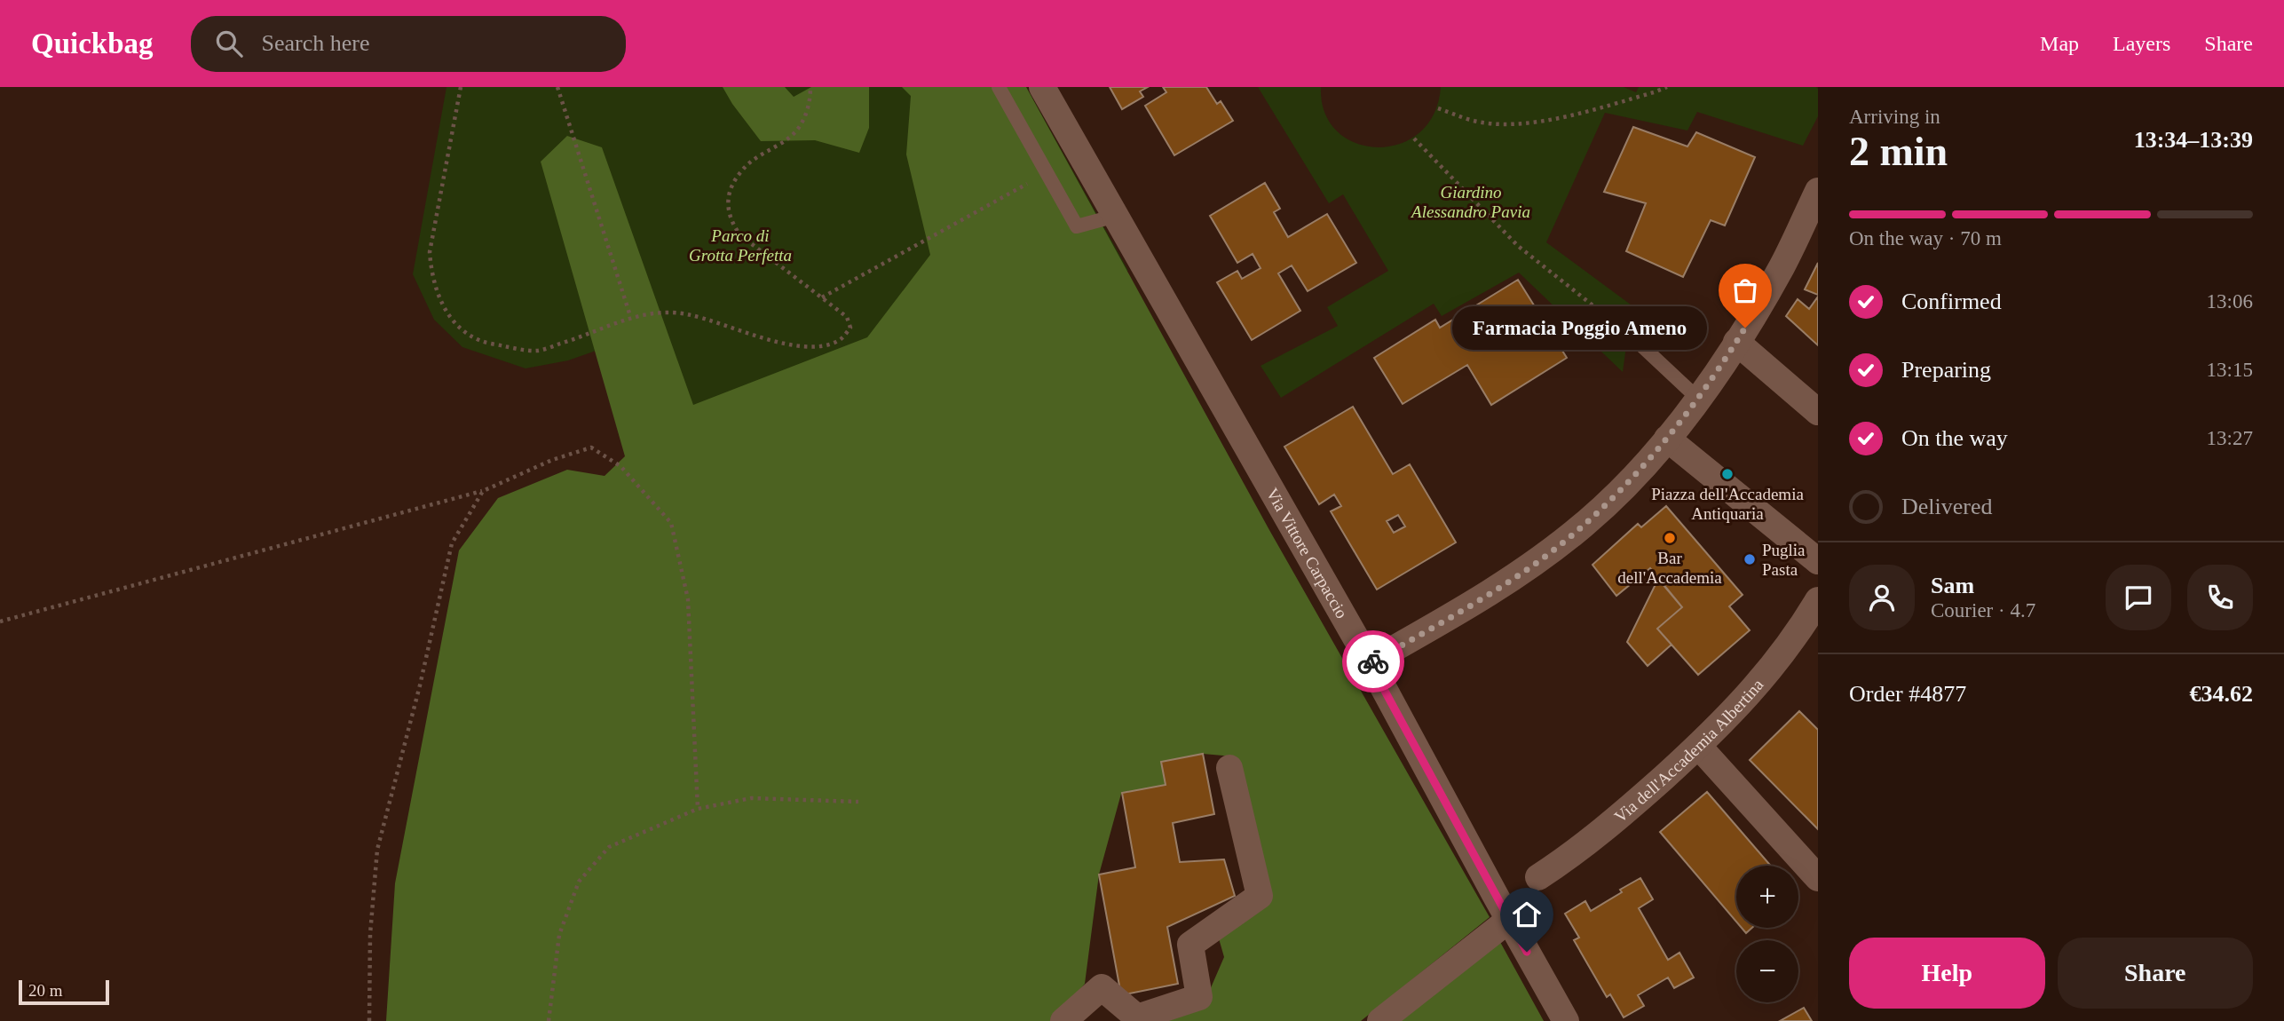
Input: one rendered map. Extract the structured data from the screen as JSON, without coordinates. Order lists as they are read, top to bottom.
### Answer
{
  "streets": {
    "street": ["Via Vittore Carpaccio", "Via dell'Accademia Albertina"]
  },
  "parks": ["Giardino Alessandro Pavia", "Parco di Grotta Perfetta"],
  "places": [
    "Farmacia Poggio Ameno",
    "Piazza dell'Accademia Antiquaria",
    "Bar dell'Accademia",
    "Puglia Pasta"
  ],
  "scale_bar": "20 m",
  "page": {
    "header": "Quickbag",
    "search": "Search here",
    "nav": ["Map", "Layers", "Share"],
    "heading": ["2 min", "Arriving in", "13:34–13:39"],
    "panel": [
      "Sam",
      "Courier · 4.7",
      "Order #4877",
      "€34.62"
    ],
    "bar": "On the way · 70 m",
    "list": [
      ["Confirmed", "13:06"],
      ["Preparing", "13:15"],
      ["On the way", "13:27"],
      "Delivered"
    ],
    "bubble": "Farmacia Poggio Ameno",
    "map_buttons": ["+", "−"],
    "buttons": ["Help", "Share"],
    "scale": "20 m"
  }
}
